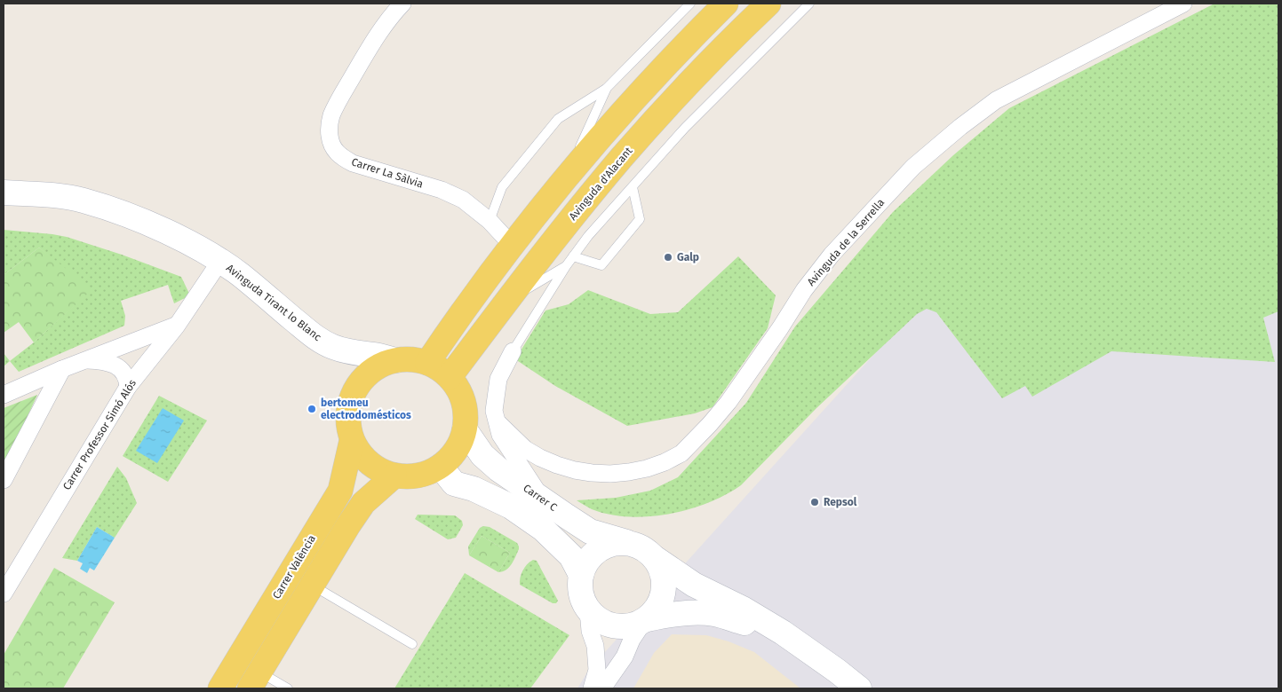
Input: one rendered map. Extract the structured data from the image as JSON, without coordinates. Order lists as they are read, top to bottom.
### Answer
{
  "streets": {
    "main road": ["Avinguda d'Alacant", "Carrer València"],
    "street": [
      "Carrer La Sàlvia",
      "Avinguda de la Serrella",
      "Avinguda Tirant lo Blanc",
      "Carrer Professor Simó Alós",
      "Carrer C"
    ]
  },
  "crossings": [
    ["Avinguda d'Alacant", "Avinguda Tirant lo Blanc"],
    ["Avinguda d'Alacant", "Carrer C"],
    ["Avinguda d'Alacant", "Carrer València"],
    ["Avinguda Tirant lo Blanc", "Carrer Professor Simó Alós"],
    ["Avinguda Tirant lo Blanc", "Carrer C"],
    ["Avinguda Tirant lo Blanc", "Carrer València"],
    ["Carrer C", "Carrer València"]
  ],
  "places": ["Galp", "bertomeu electrodomésticos", "Repsol"]
}
